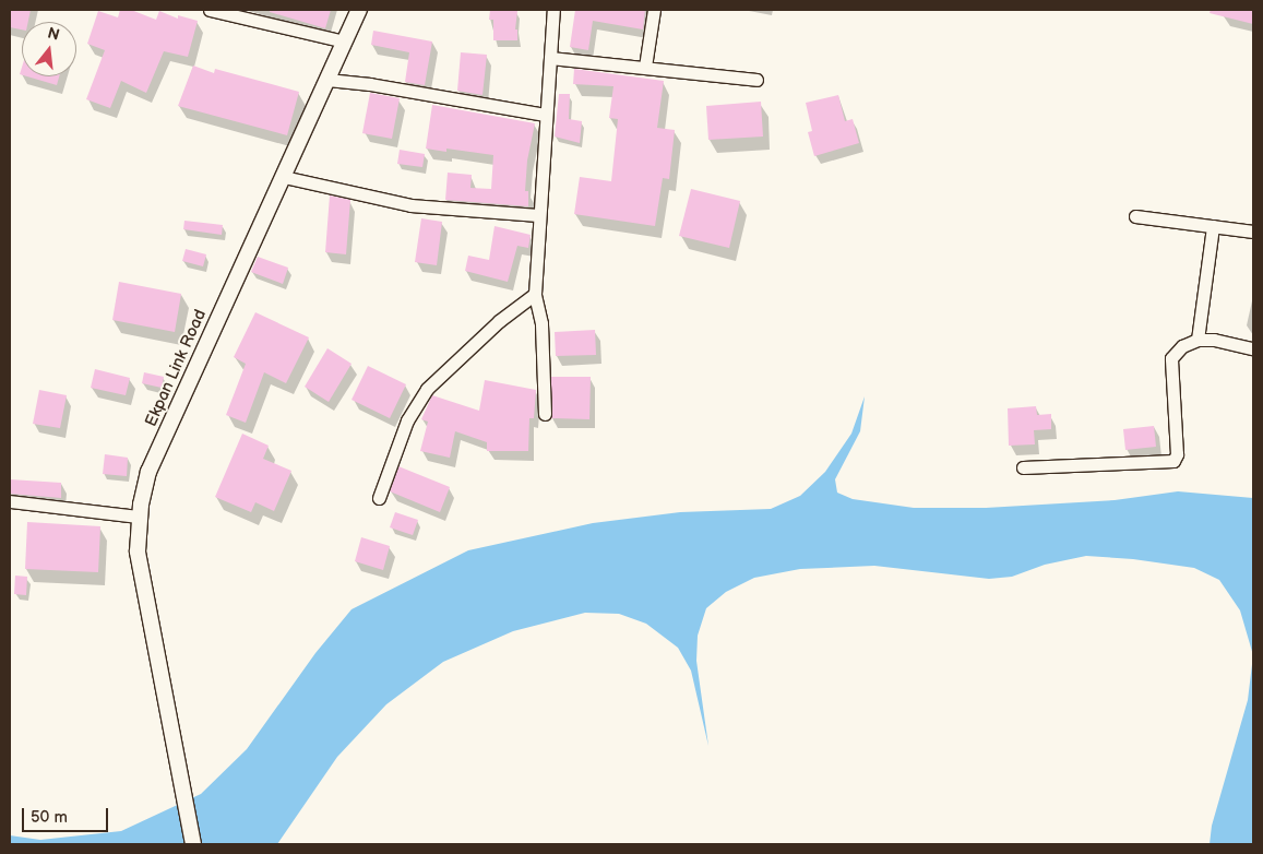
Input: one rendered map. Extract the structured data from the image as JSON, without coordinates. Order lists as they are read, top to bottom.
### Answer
{
  "streets": {
    "street": ["Ekpan Link Road"]
  },
  "scale_bar": "50 m",
  "north": "top"
}
